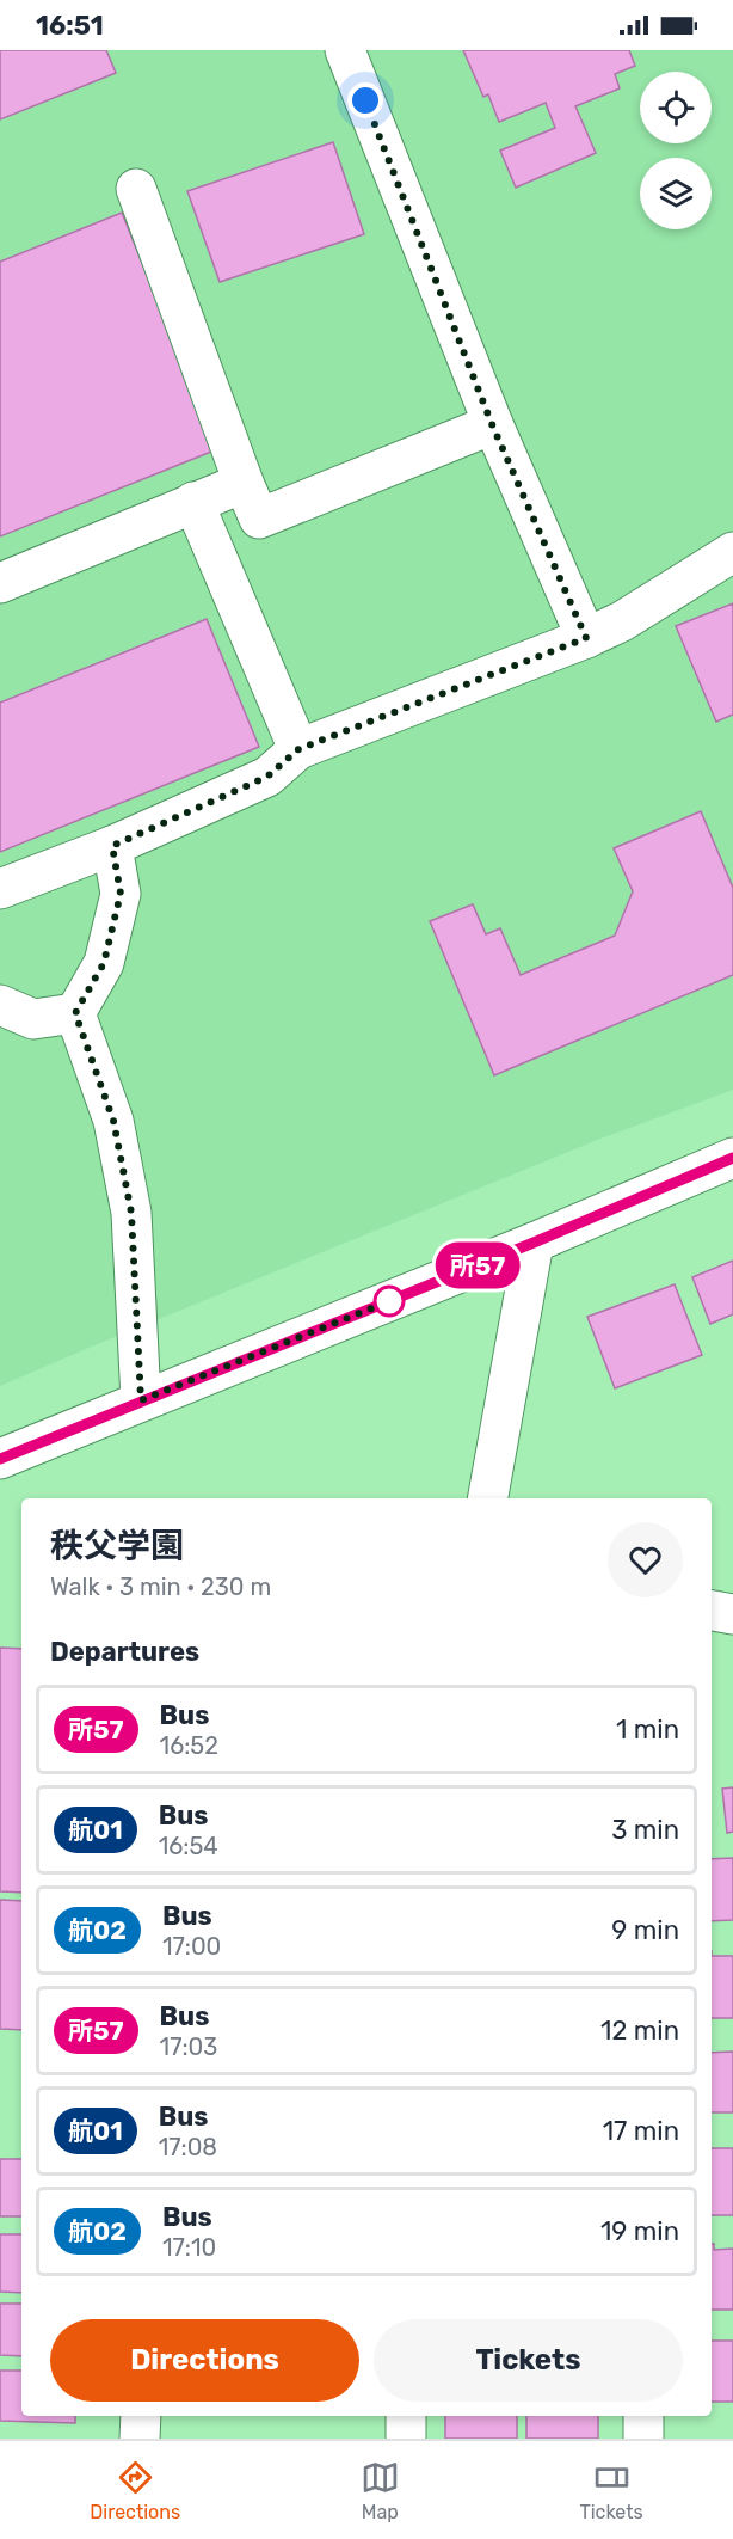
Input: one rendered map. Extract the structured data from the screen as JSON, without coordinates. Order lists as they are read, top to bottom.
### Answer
{
  "lines": ["bus line 所57"],
  "page": {
    "status": "16:51",
    "on_map": "所57",
    "heading": [
      ["秩父学園", "Walk · 3 min · 230 m"],
      "Departures"
    ],
    "list": [
      {
        "mark": "所57",
        "name": "Bus",
        "note": "16:52",
        "value": "1 min"
      },
      {
        "mark": "航01",
        "name": "Bus",
        "note": "16:54",
        "value": "3 min"
      },
      {
        "mark": "航02",
        "name": "Bus",
        "note": "17:00",
        "value": "9 min"
      },
      {
        "mark": "所57",
        "name": "Bus",
        "note": "17:03",
        "value": "12 min"
      },
      {
        "mark": "航01",
        "name": "Bus",
        "note": "17:08",
        "value": "17 min"
      },
      {
        "mark": "航02",
        "name": "Bus",
        "note": "17:10",
        "value": "19 min"
      }
    ],
    "buttons": ["Directions", "Tickets"],
    "tabs": ["Directions", "Map", "Tickets"]
  }
}
